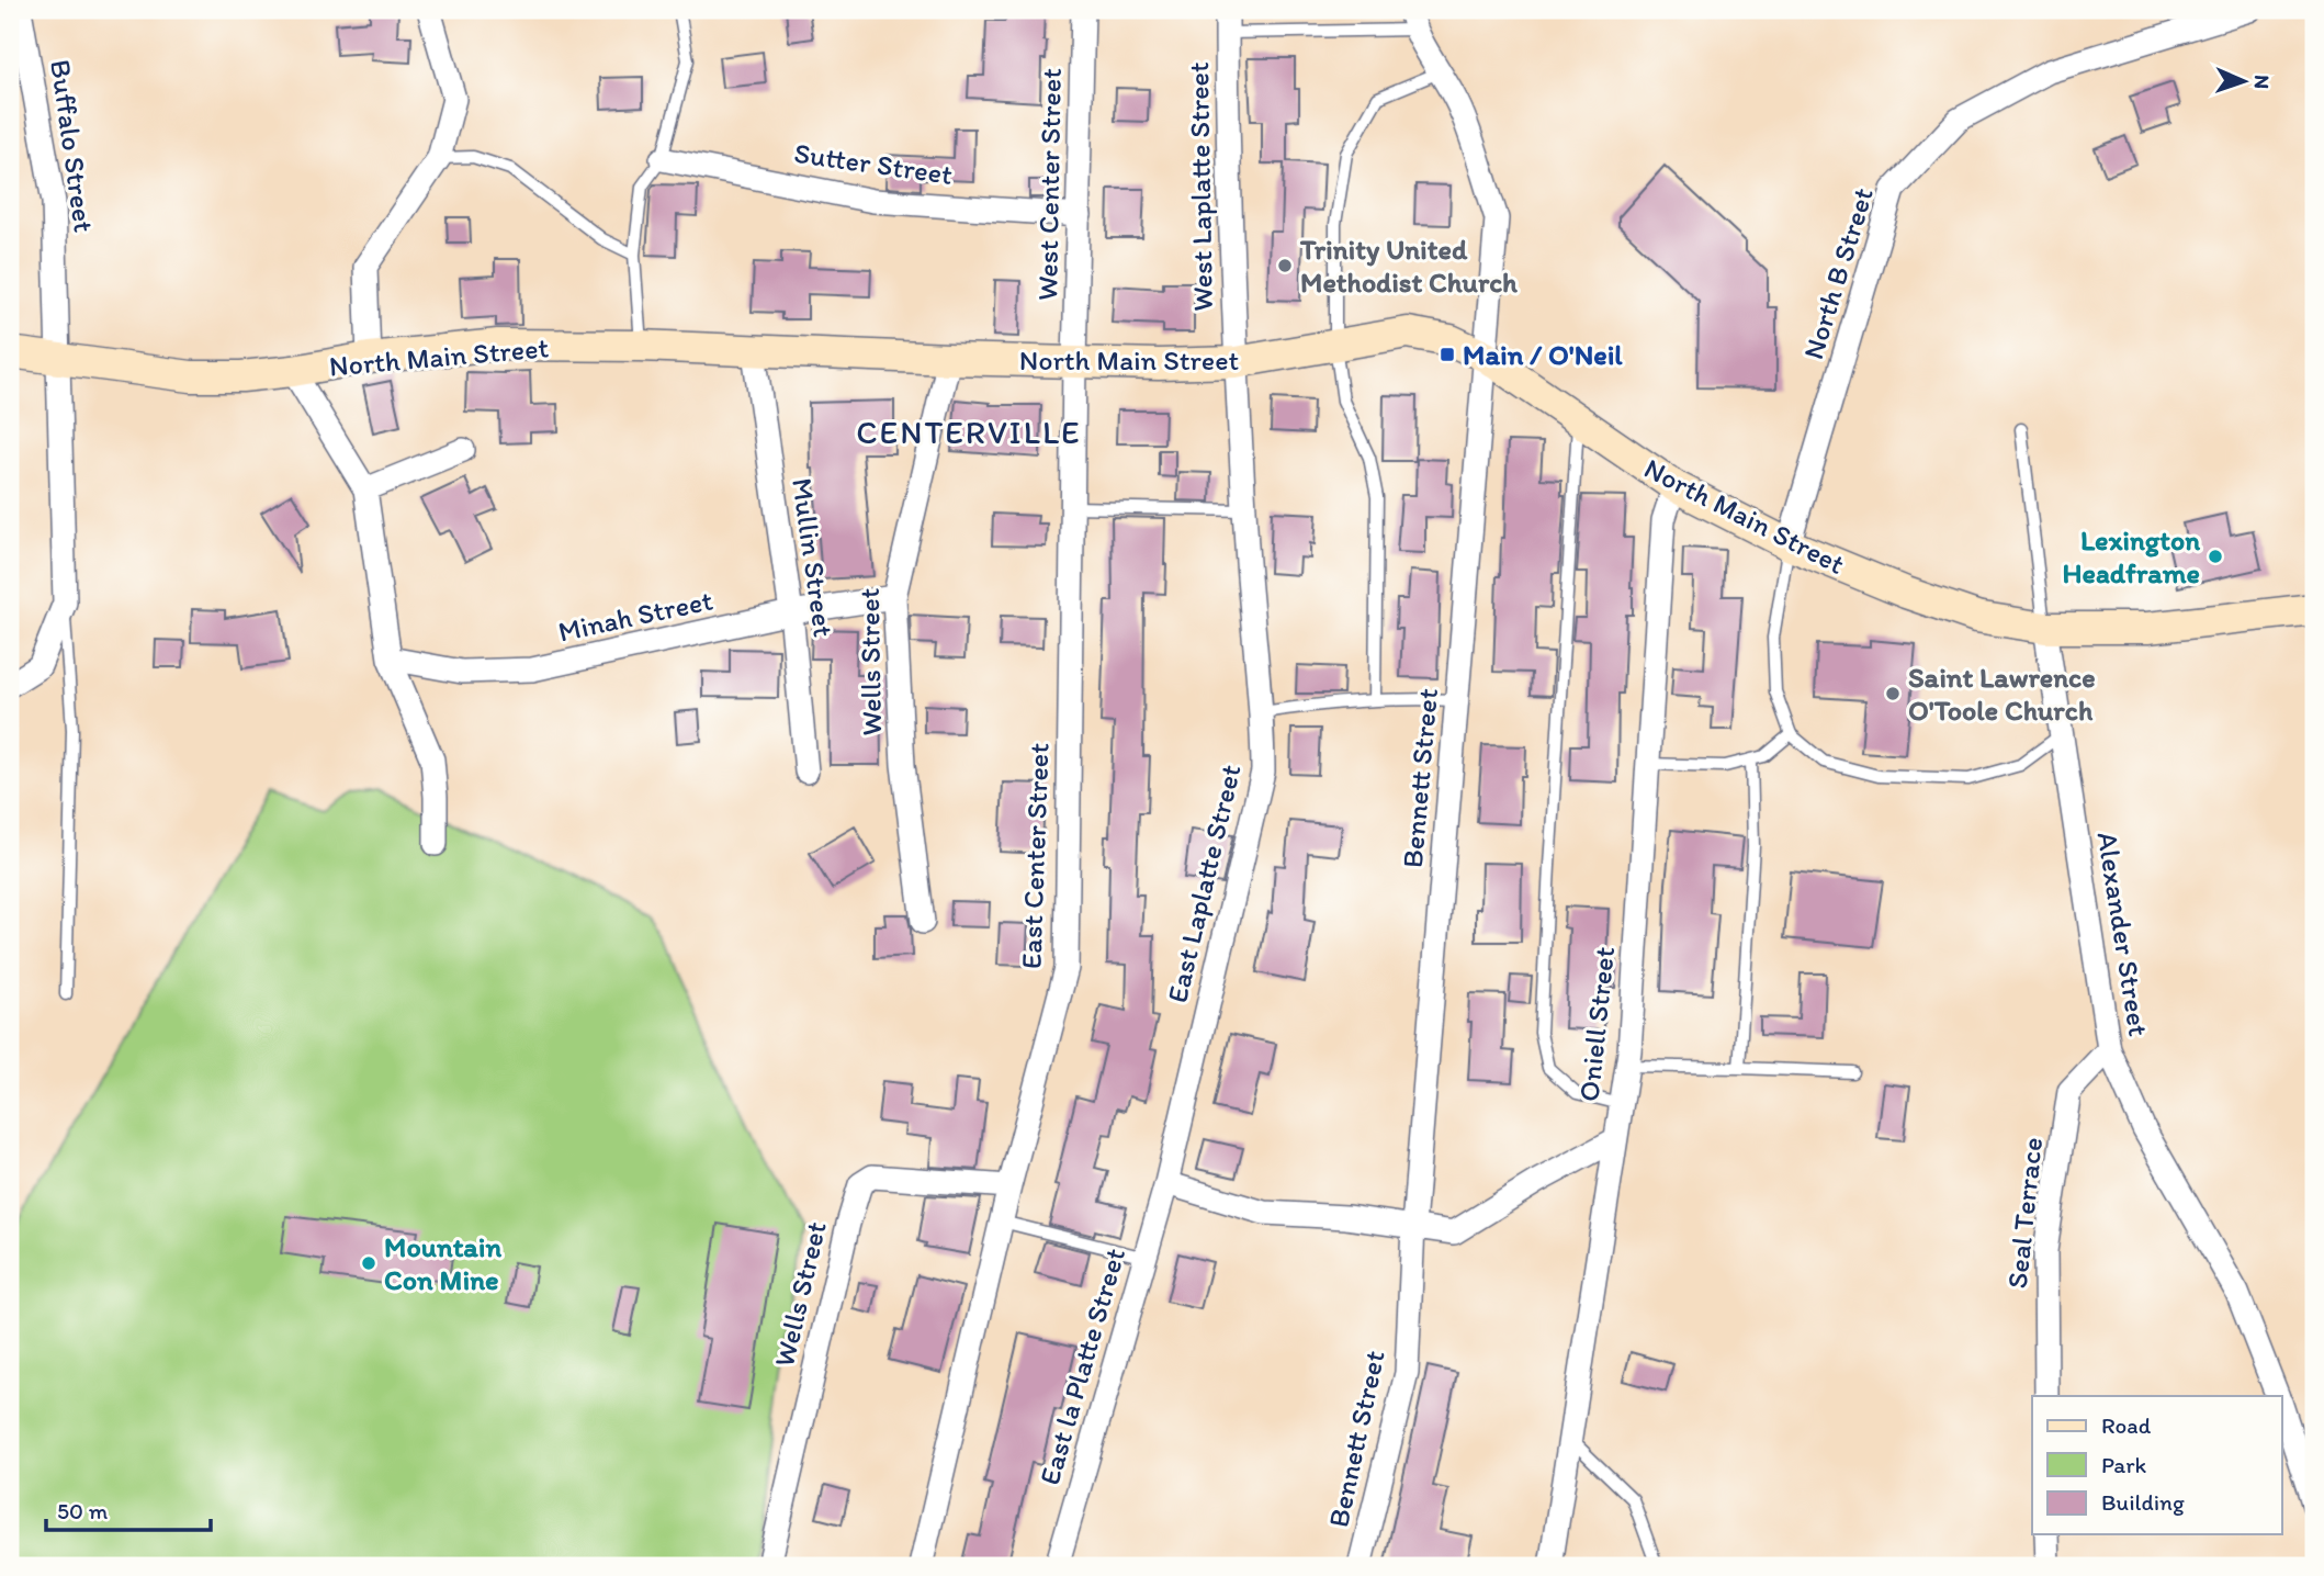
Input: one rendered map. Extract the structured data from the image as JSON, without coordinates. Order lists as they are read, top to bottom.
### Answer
{
  "streets": {
    "main road": ["North Main Street"],
    "street": [
      "Buffalo Street",
      "Sutter Street",
      "West Center Street",
      "West Laplatte Street",
      "North B Street",
      "Mullin Street",
      "Minah Street",
      "Wells Street",
      "Bennett Street",
      "East Center Street",
      "East Laplatte Street",
      "Alexander Street",
      "Oniell Street",
      "Seal Terrace",
      "East la Platte Street"
    ]
  },
  "crossings": [
    ["Buffalo Street", "North Main Street"],
    ["Sutter Street", "West Center Street"],
    ["West Center Street", "North Main Street"],
    ["West Center Street", "East Center Street"],
    ["West Laplatte Street", "North Main Street"],
    ["West Laplatte Street", "East Laplatte Street"],
    ["North B Street", "North Main Street"],
    ["North Main Street", "Mullin Street"],
    ["North Main Street", "Wells Street"],
    ["North Main Street", "Bennett Street"],
    ["North Main Street", "East Center Street"],
    ["North Main Street", "East Laplatte Street"],
    ["North Main Street", "Alexander Street"],
    ["North Main Street", "Oniell Street"],
    ["Mullin Street", "Minah Street"],
    ["Minah Street", "Wells Street"],
    ["Wells Street", "East Center Street"],
    ["East Laplatte Street", "East la Platte Street"],
    ["Alexander Street", "Seal Terrace"]
  ],
  "districts": ["CENTERVILLE"],
  "places": {
    "other": [
      "Trinity United Methodist Church",
      "Lexington Headframe",
      "Saint Lawrence O'Toole Church",
      "Mountain Con Mine"
    ],
    "transit": ["Main / O'Neil"]
  },
  "legend": ["Road", "Park", "Building"],
  "scale_bar": "50 m",
  "north": "right"
}
